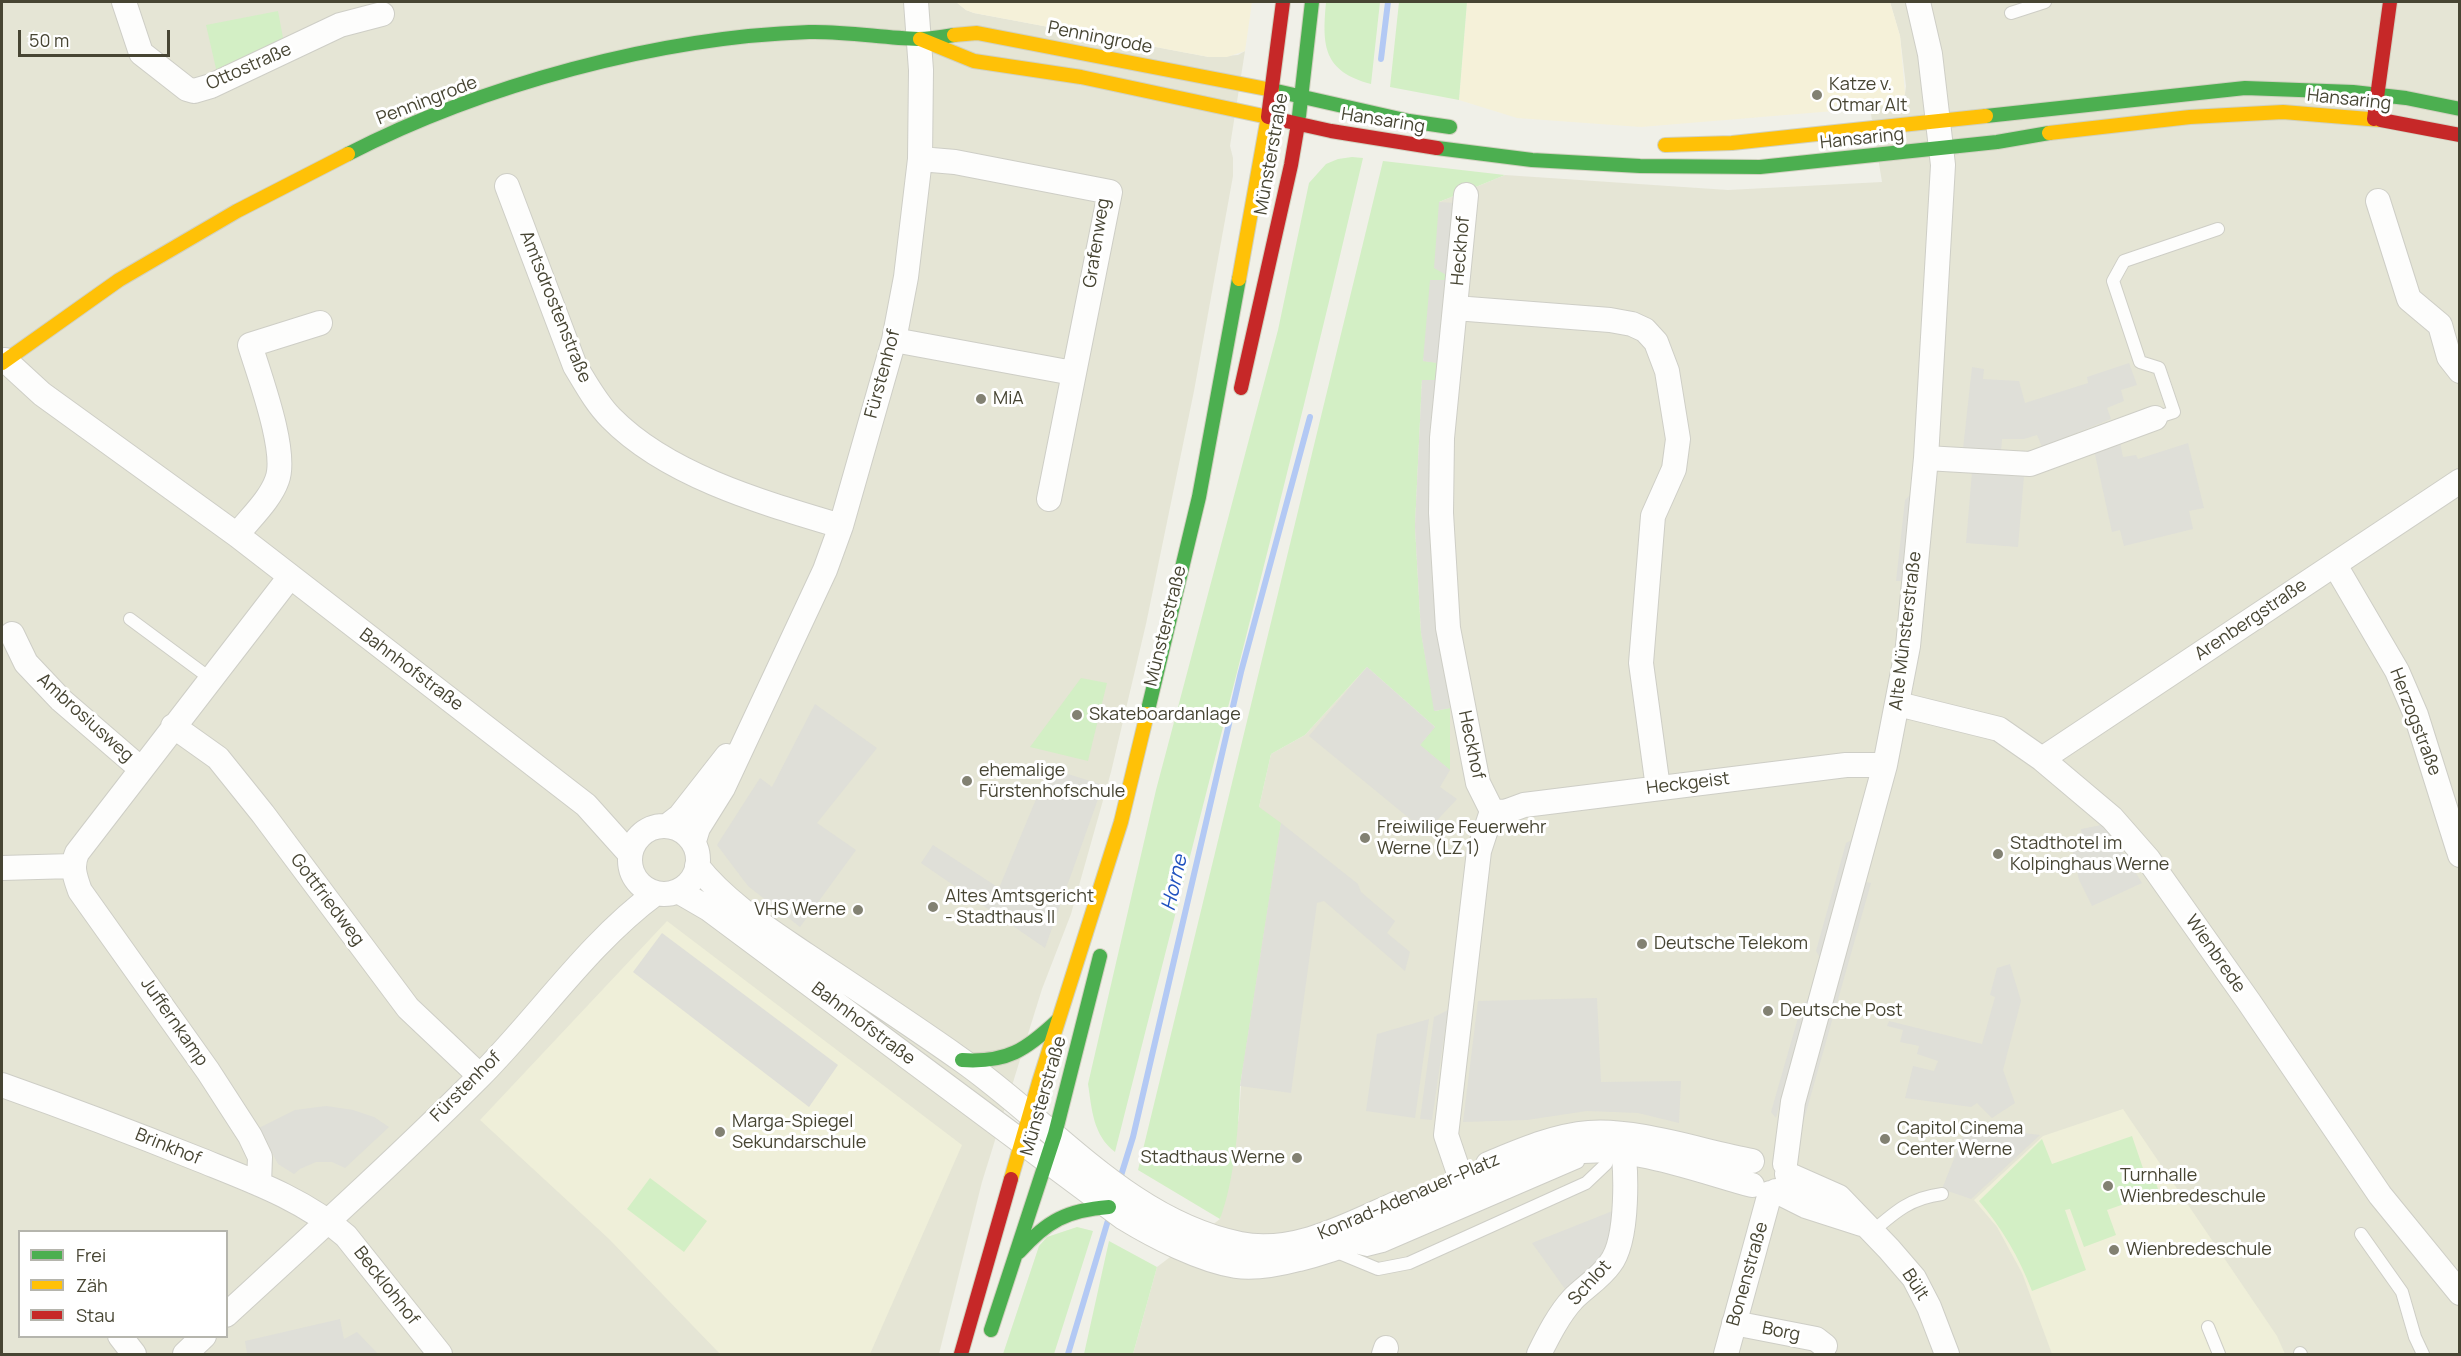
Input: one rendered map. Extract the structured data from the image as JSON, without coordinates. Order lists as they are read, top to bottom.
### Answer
{
  "streets": {
    "main road": ["Penningrode", "Hansaring", "Münsterstraße"],
    "street": [
      "Ottostraße",
      "Grafenweg",
      "Heckhof",
      "Amtsdrostenstraße",
      "Fürstenhof",
      "Arenbergstraße",
      "Alte Münsterstraße",
      "Bahnhofstraße",
      "Ambrosiusweg",
      "Herzogstraße",
      "Heckgeist",
      "Gottfriedweg",
      "Wienbrede",
      "Juffernkamp",
      "Brinkhof",
      "Konrad-Adenauer-Platz",
      "Bonenstraße",
      "Schlot",
      "Bült",
      "Becklohhof",
      "Borg"
    ]
  },
  "crossings": [
    ["Penningrode", "Hansaring"],
    ["Penningrode", "Münsterstraße"],
    ["Penningrode", "Fürstenhof"],
    ["Penningrode", "Bahnhofstraße"],
    ["Hansaring", "Münsterstraße"],
    ["Hansaring", "Alte Münsterstraße"],
    ["Münsterstraße", "Bahnhofstraße"],
    ["Münsterstraße", "Konrad-Adenauer-Platz"],
    ["Grafenweg", "Fürstenhof"],
    ["Heckhof", "Heckgeist"],
    ["Amtsdrostenstraße", "Fürstenhof"],
    ["Fürstenhof", "Bahnhofstraße"],
    ["Fürstenhof", "Gottfriedweg"],
    ["Fürstenhof", "Brinkhof"],
    ["Fürstenhof", "Becklohhof"],
    ["Arenbergstraße", "Herzogstraße"],
    ["Arenbergstraße", "Wienbrede"],
    ["Alte Münsterstraße", "Heckgeist"],
    ["Alte Münsterstraße", "Wienbrede"],
    ["Alte Münsterstraße", "Konrad-Adenauer-Platz"],
    ["Alte Münsterstraße", "Bonenstraße"],
    ["Alte Münsterstraße", "Bült"],
    ["Bahnhofstraße", "Ambrosiusweg"],
    ["Bahnhofstraße", "Konrad-Adenauer-Platz"],
    ["Ambrosiusweg", "Gottfriedweg"],
    ["Ambrosiusweg", "Juffernkamp"],
    ["Juffernkamp", "Brinkhof"],
    ["Brinkhof", "Becklohhof"],
    ["Konrad-Adenauer-Platz", "Bonenstraße"],
    ["Konrad-Adenauer-Platz", "Schlot"],
    ["Konrad-Adenauer-Platz", "Bült"],
    ["Bonenstraße", "Bült"],
    ["Bonenstraße", "Borg"]
  ],
  "water": ["Horne"],
  "places": [
    "Katze v. Otmar Alt",
    "MiA",
    "Skateboardanlage",
    "ehemalige Fürstenhofschule",
    "Freiwilige Feuerwehr Werne (LZ 1)",
    "Stadthotel im Kolpinghaus Werne",
    "Altes Amtsgericht - Stadthaus II",
    "VHS Werne",
    "Deutsche Telekom",
    "Deutsche Post",
    "Marga-Spiegel Sekundarschule",
    "Capitol Cinema Center Werne",
    "Stadthaus Werne",
    "Turnhalle Wienbredeschule",
    "Wienbredeschule"
  ],
  "legend": ["Frei", "Zäh", "Stau"],
  "scale_bar": "50 m"
}
